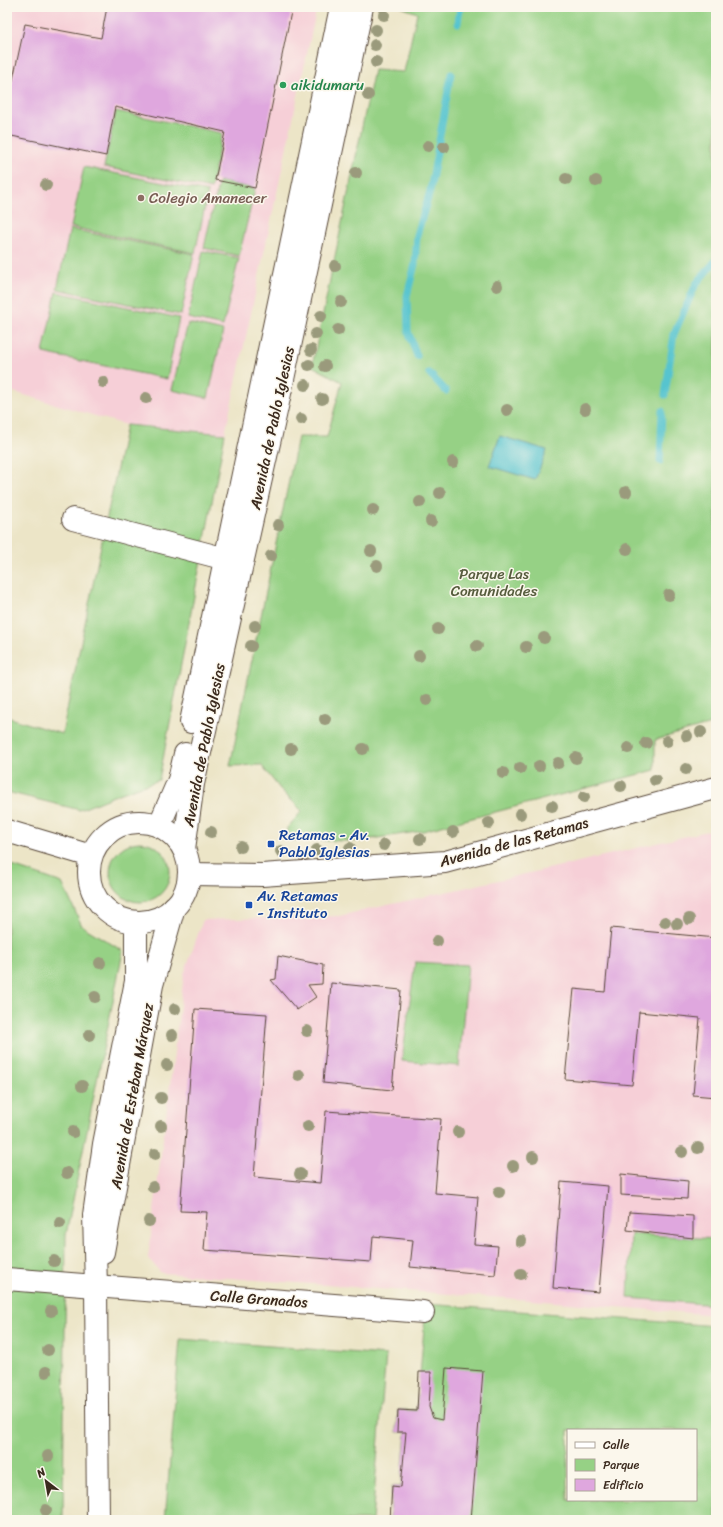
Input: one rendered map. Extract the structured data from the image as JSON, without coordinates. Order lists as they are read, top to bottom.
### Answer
{
  "streets": {
    "street": [
      "Avenida de Pablo Iglesias",
      "Avenida de las Retamas",
      "Avenida de Esteban Márquez",
      "Calle Granados"
    ]
  },
  "crossings": [
    ["Avenida de Pablo Iglesias", "Avenida de las Retamas"],
    ["Avenida de Pablo Iglesias", "Avenida de Esteban Márquez"],
    ["Avenida de las Retamas", "Avenida de Esteban Márquez"],
    ["Avenida de Esteban Márquez", "Calle Granados"]
  ],
  "parks": ["Parque Las Comunidades"],
  "places": {
    "other": ["aikidumaru", "Colegio Amanecer"],
    "transit": ["Retamas - Av. Pablo Iglesias", "Av. Retamas - Instituto"]
  },
  "legend": ["Calle", "Parque", "Edificio"],
  "north": "top left"
}
